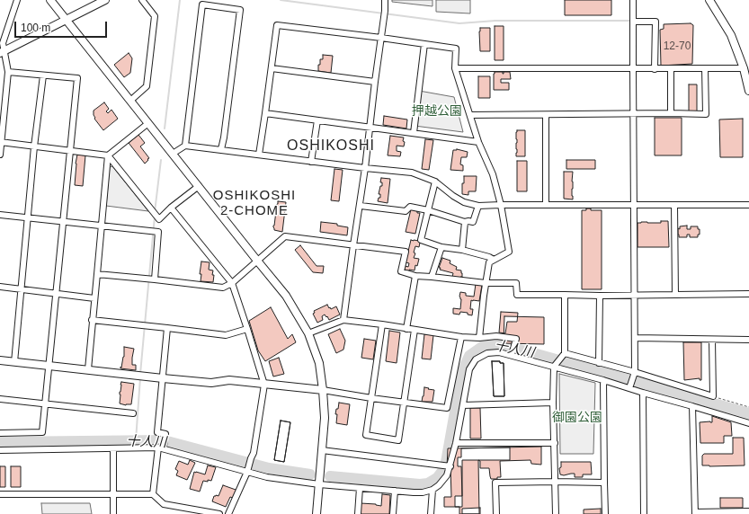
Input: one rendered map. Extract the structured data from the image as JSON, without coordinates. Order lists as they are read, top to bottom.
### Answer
{
  "districts": ["OSHIKOSHI", "OSHIKOSHI 2-CHOME"],
  "water": ["十人川"],
  "parks": ["押越公園", "御園公園"],
  "house_numbers": ["12-70"],
  "scale_bar": "100 m"
}
